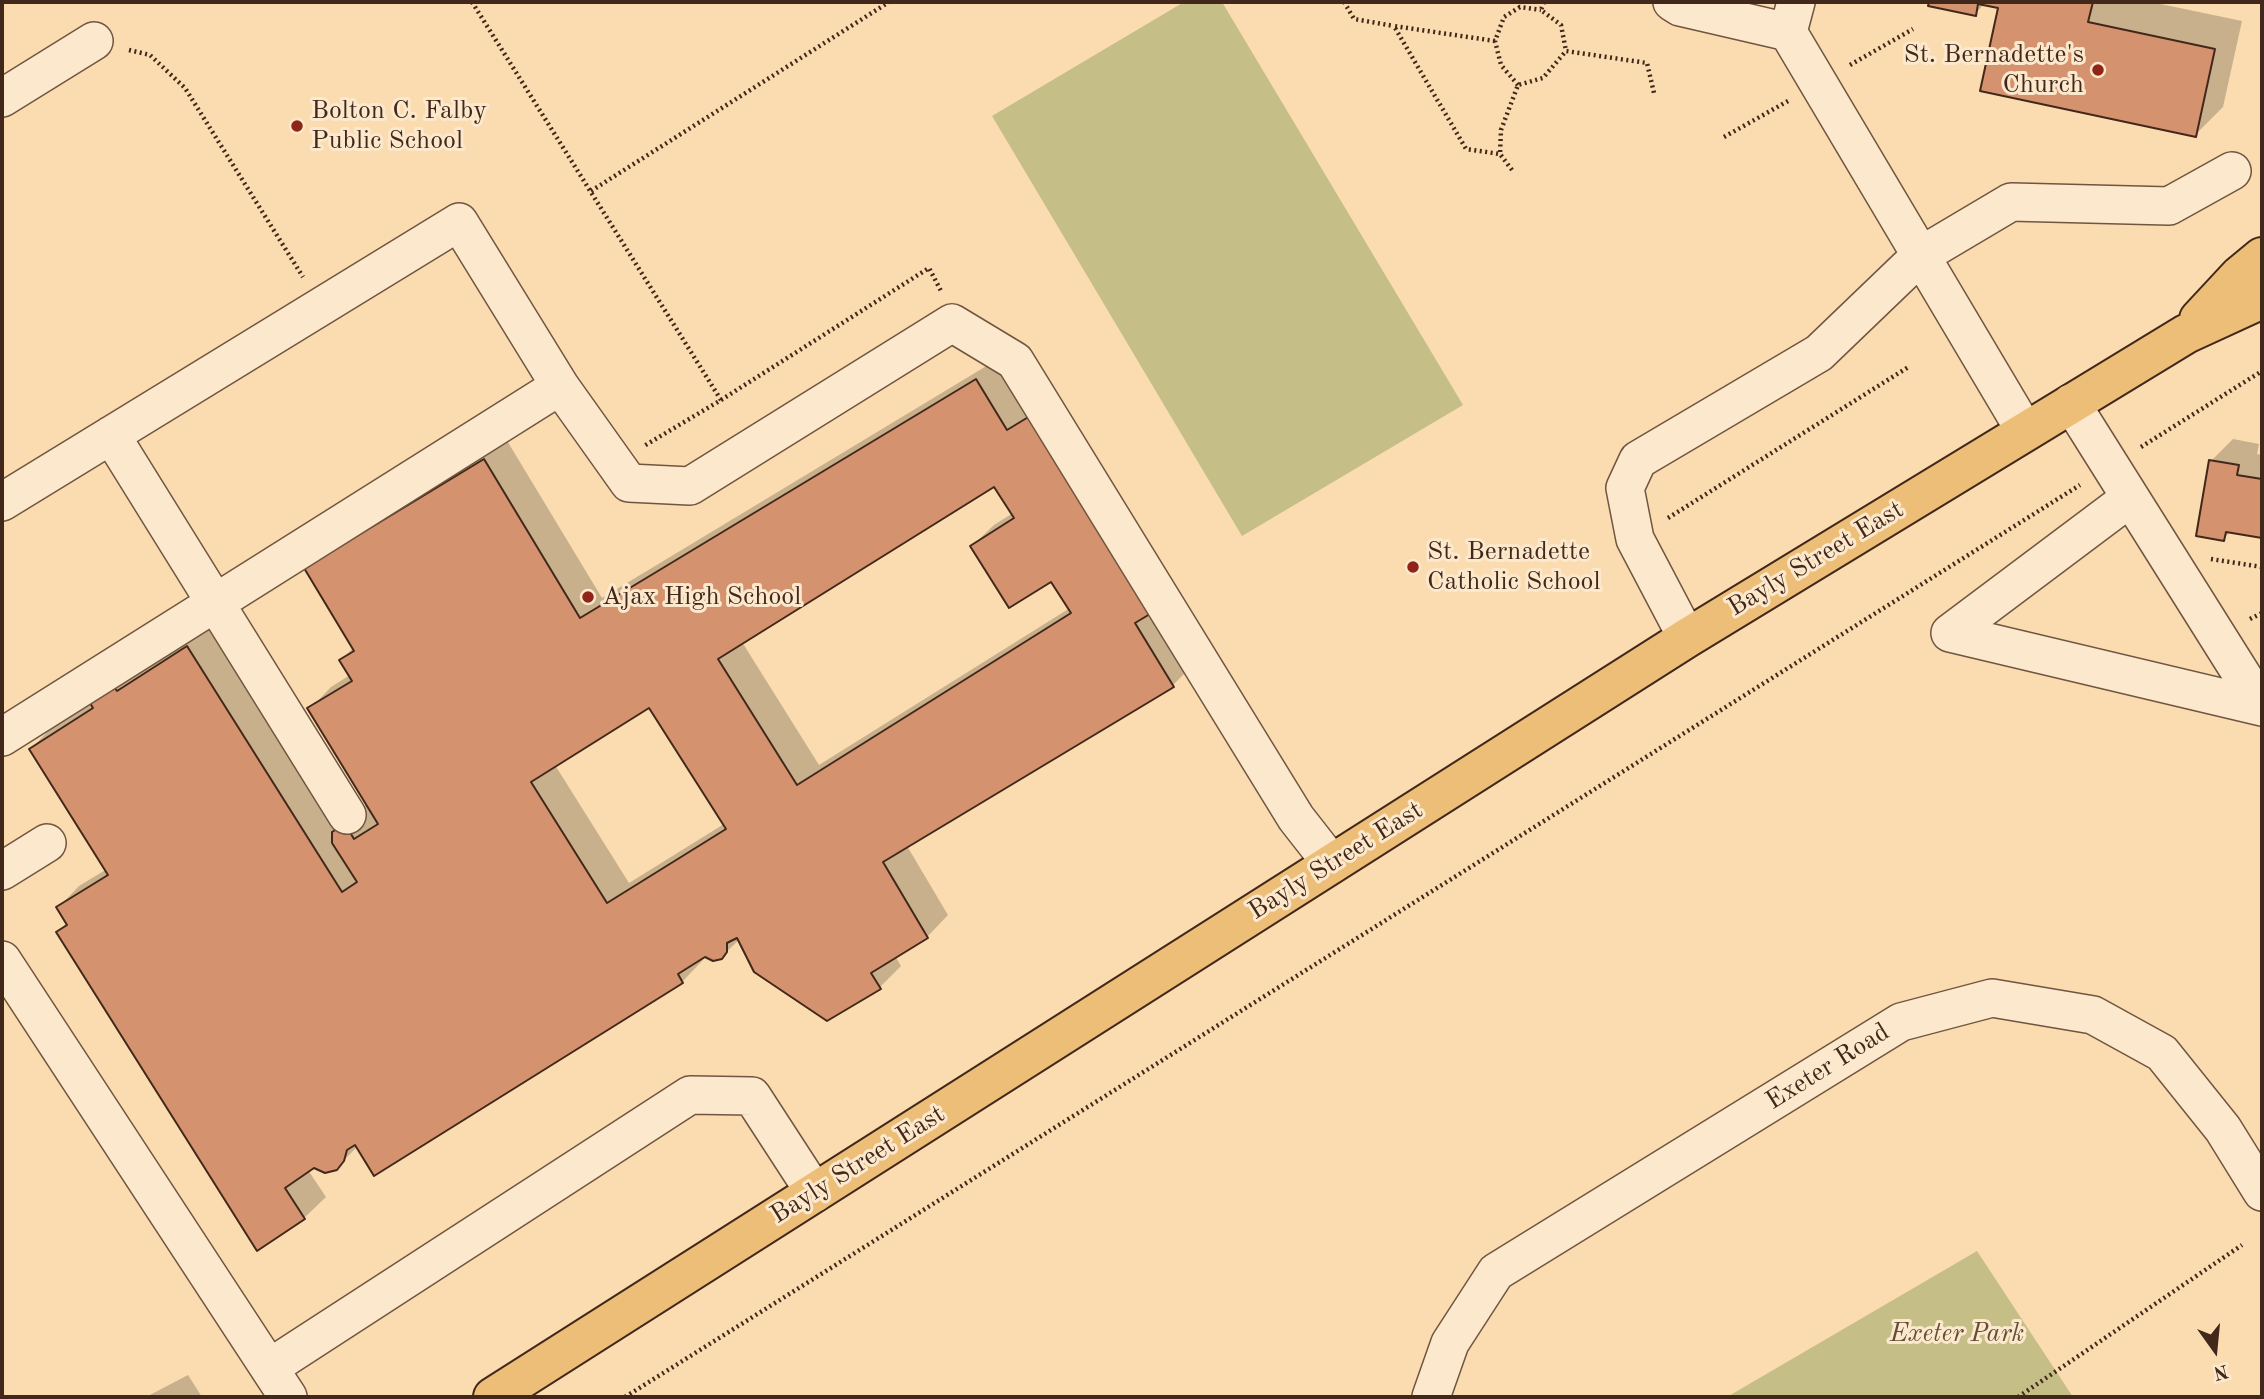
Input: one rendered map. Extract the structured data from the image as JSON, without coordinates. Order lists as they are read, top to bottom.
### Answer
{
  "streets": {
    "main road": ["Bayly Street East"],
    "street": ["Exeter Road"]
  },
  "parks": ["Exeter Park"],
  "places": [
    "St. Bernadette's Church",
    "Bolton C. Falby Public School",
    "St. Bernadette Catholic School",
    "Ajax High School"
  ],
  "north": "bottom"
}
